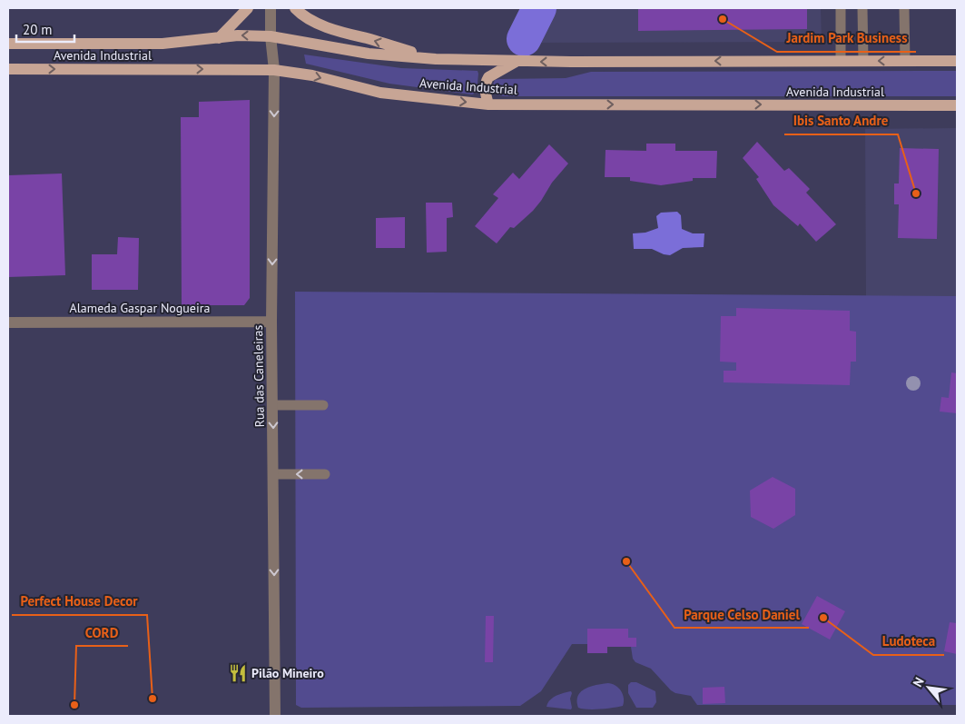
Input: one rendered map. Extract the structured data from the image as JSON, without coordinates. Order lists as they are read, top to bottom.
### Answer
{
  "streets": {
    "main road": ["Avenida Industrial"],
    "street": ["Alameda Gaspar Nogueira", "Rua das Caneleiras"]
  },
  "crossings": [
    ["Avenida Industrial", "Rua das Caneleiras"],
    ["Alameda Gaspar Nogueira", "Rua das Caneleiras"]
  ],
  "one_way": ["Rua das Caneleiras"],
  "places": {
    "other": [
      "Jardim Park Business",
      "Ibis Santo Andre",
      "Parque Celso Daniel",
      "Ludoteca",
      "Perfect House Decor",
      "CORD"
    ],
    "restaurant": ["Pilão Mineiro"]
  },
  "scale_bar": "20 m",
  "north": "top left"
}
